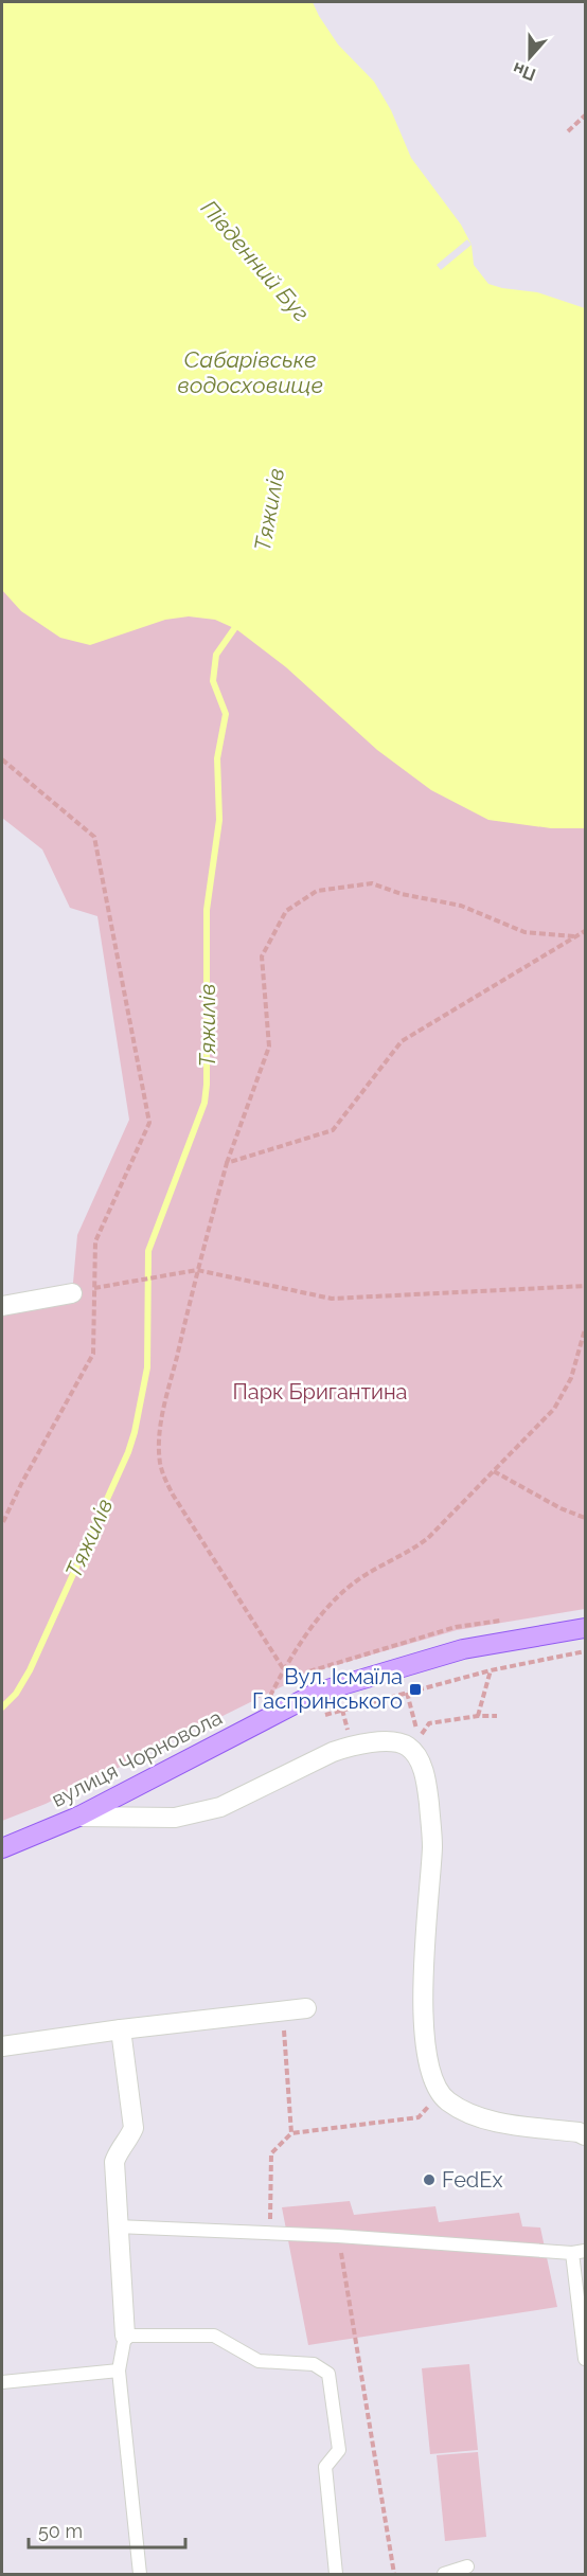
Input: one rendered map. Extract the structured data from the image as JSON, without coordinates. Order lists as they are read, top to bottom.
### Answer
{
  "streets": {
    "main road": ["вулиця Чорновола"]
  },
  "water": ["Південний Буг", "Сабарівське водосховище", "Тяжилів"],
  "parks": ["Парк Бригантина"],
  "places": {
    "transit": ["Вул. Ісмаїла Гаспринського"],
    "other": ["FedEx"]
  },
  "scale_bar": "50 m",
  "north": "bottom"
}
